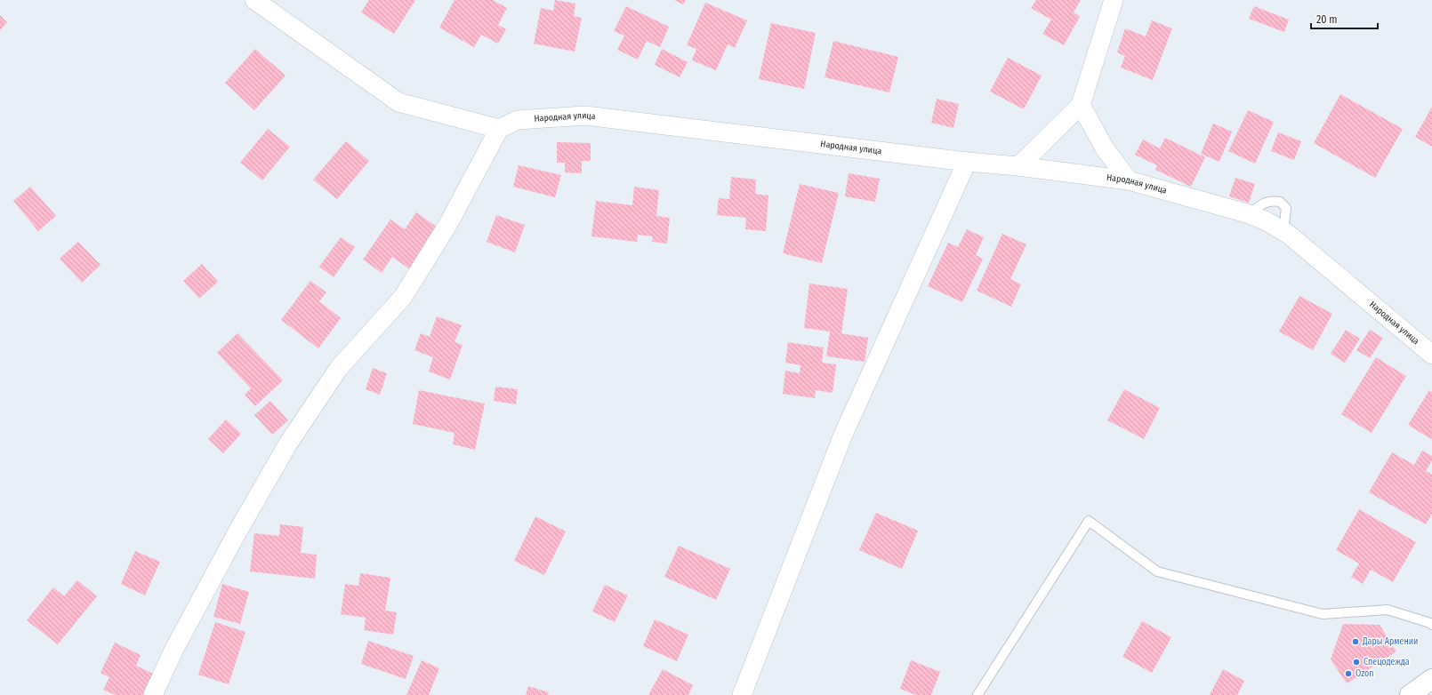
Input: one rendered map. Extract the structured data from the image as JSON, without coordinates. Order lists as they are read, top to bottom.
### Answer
{
  "streets": {
    "street": ["Народная улица"]
  },
  "places": ["Дары Армении", "Спецодежда", "Ozon"],
  "scale_bar": "20 m"
}
